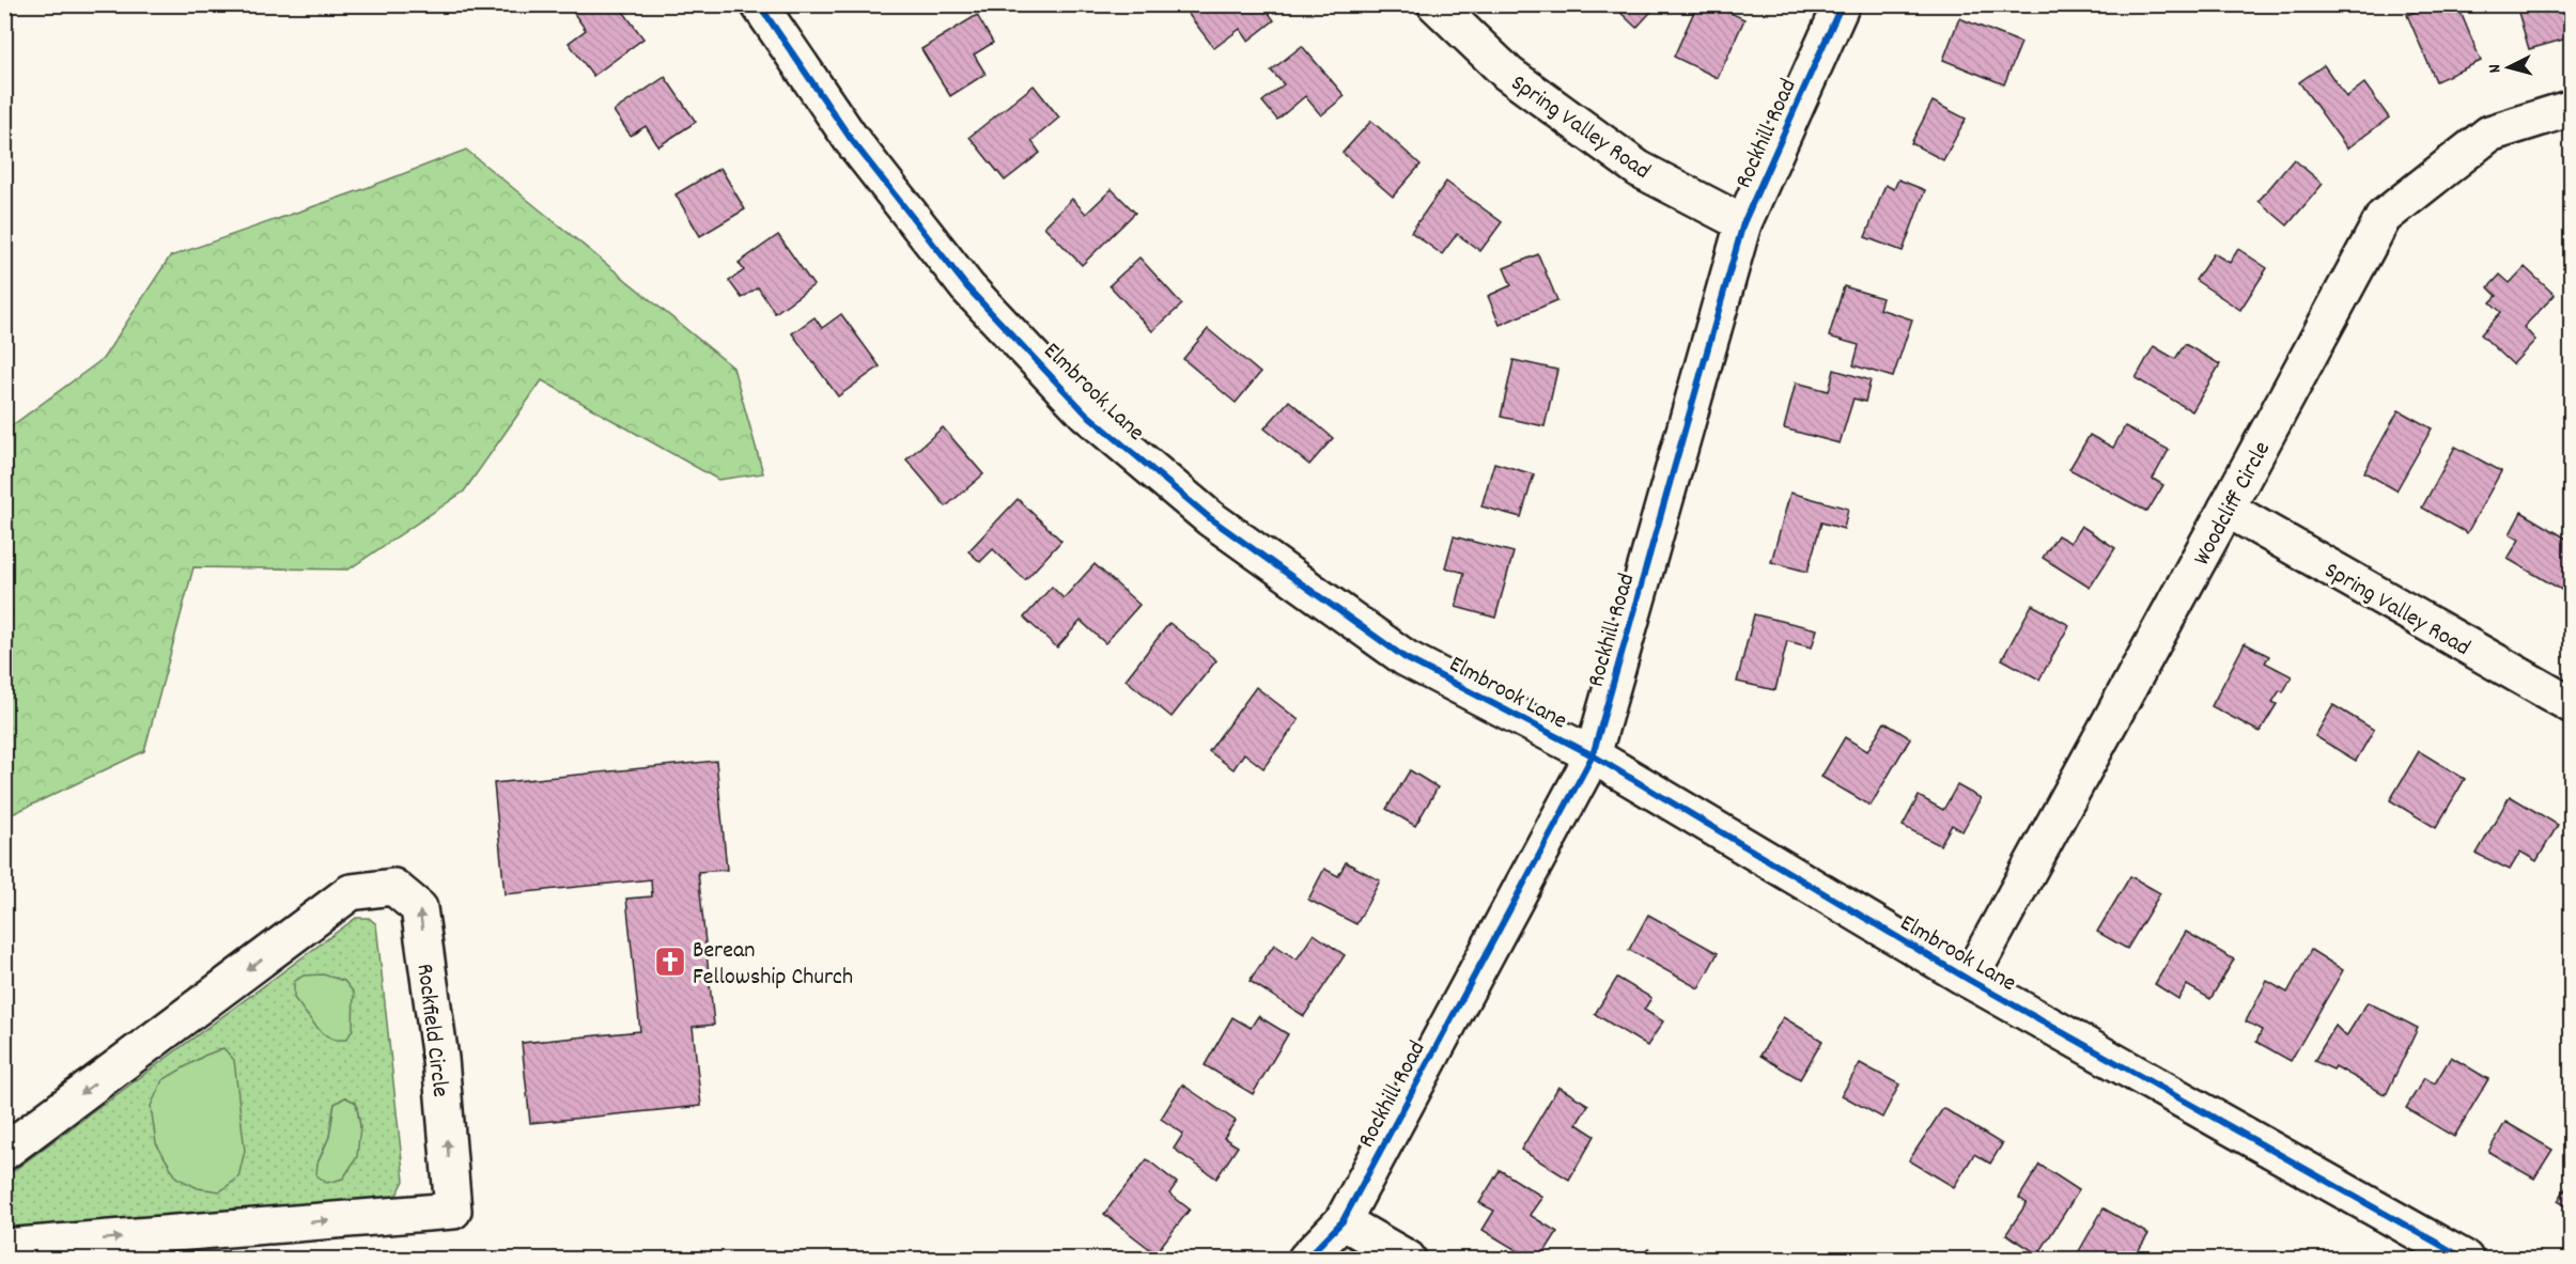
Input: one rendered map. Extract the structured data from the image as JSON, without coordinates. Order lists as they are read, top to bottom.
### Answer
{
  "streets": {
    "street": [
      "Spring Valley Road",
      "Rockhill Road",
      "Elmbrook Lane",
      "Woodcliff Circle",
      "Rockfield Circle"
    ]
  },
  "crossings": [
    ["Spring Valley Road", "Rockhill Road"],
    ["Spring Valley Road", "Woodcliff Circle"],
    ["Rockhill Road", "Elmbrook Lane"],
    ["Elmbrook Lane", "Woodcliff Circle"]
  ],
  "places": {
    "church": ["Berean Fellowship Church"]
  },
  "north": "left"
}
